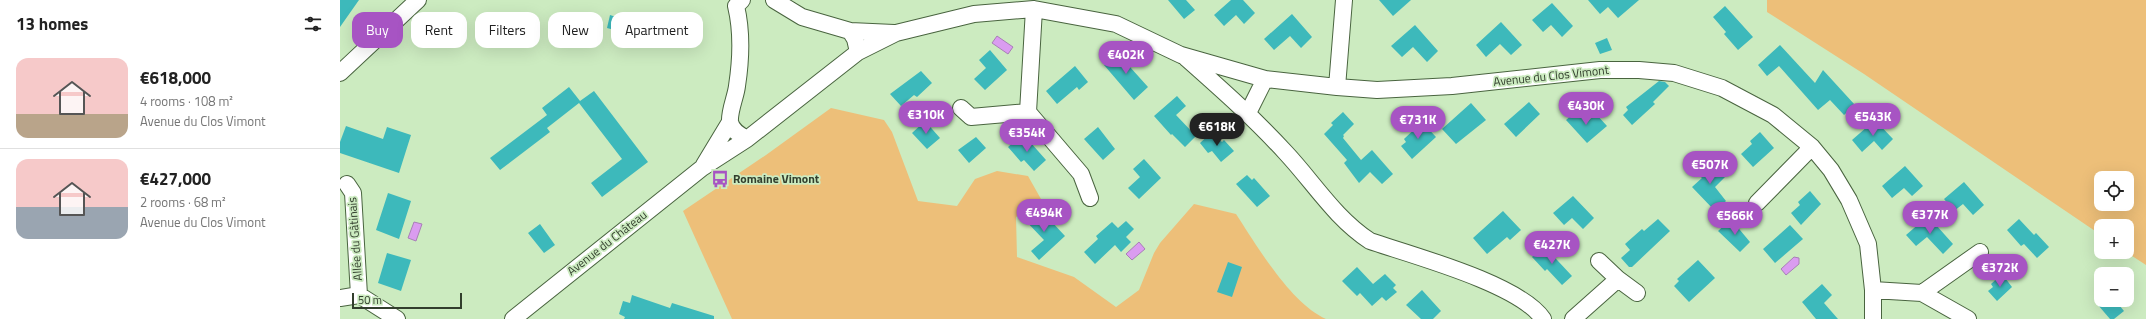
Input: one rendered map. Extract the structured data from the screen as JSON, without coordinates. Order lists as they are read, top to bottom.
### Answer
{
  "streets": {
    "street": ["Avenue du Clos Vimont", "Allée du Gâtinais", "Avenue du Château"]
  },
  "crossings": [
    ["Avenue du Clos Vimont", "Avenue du Château"]
  ],
  "places": {
    "bus stop": ["Romaine Vimont"]
  },
  "scale_bar": "50 m",
  "page": {
    "heading": "13 homes",
    "chip": [
      "Buy",
      "Rent",
      "Filters",
      "New",
      "Apartment"
    ],
    "price": [
      "€402K",
      "€430K",
      "€310K",
      "€543K",
      "€731K",
      "€618K",
      "€354K",
      "€507K",
      "€494K",
      "€377K",
      "€566K",
      "€427K",
      "€372K"
    ],
    "list": [
      {
        "name": "€618,000",
        "note": "4 rooms · 108 m² · Avenue du Clos Vimont"
      },
      {
        "name": "€427,000",
        "note": "2 rooms · 68 m² · Avenue du Clos Vimont"
      }
    ],
    "map_buttons": ["+", "−"],
    "scale": "50 m"
  }
}
